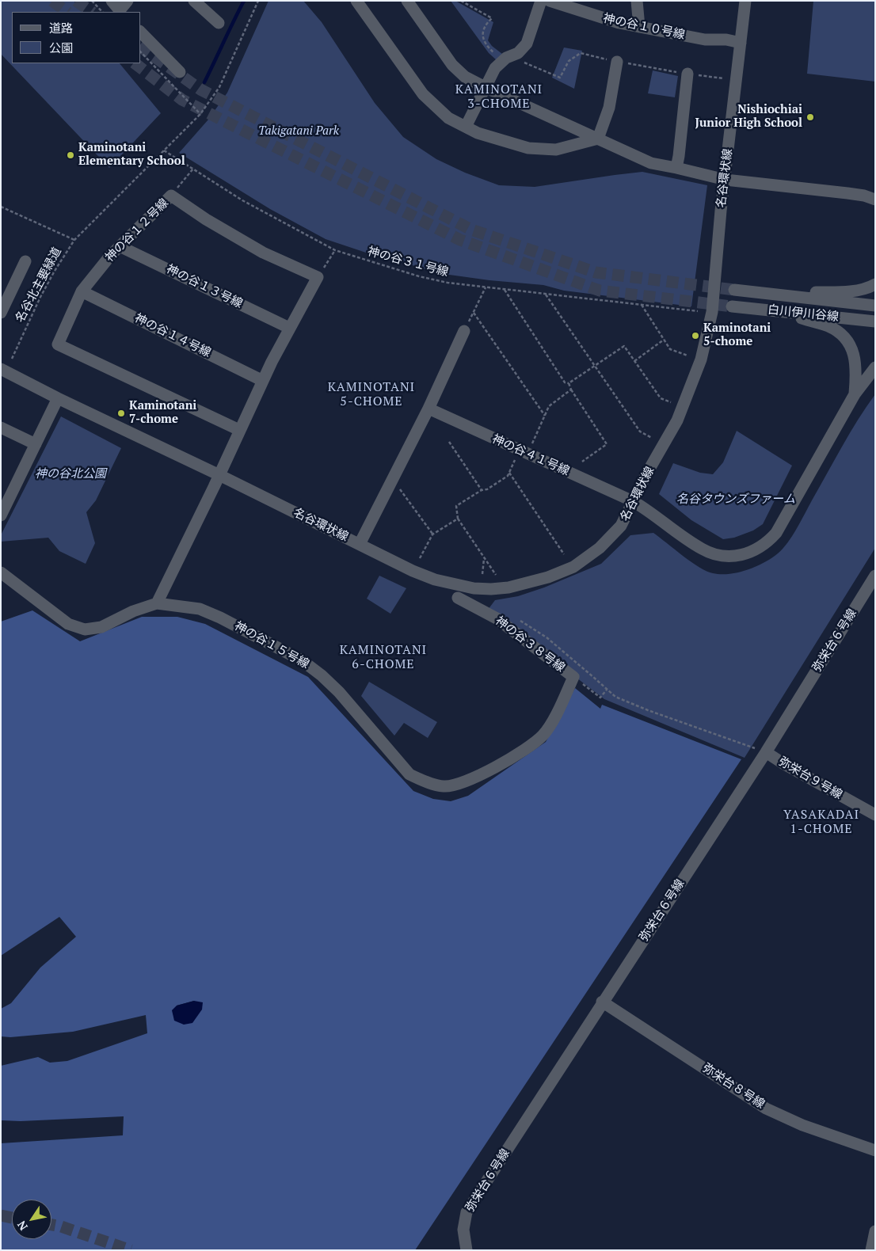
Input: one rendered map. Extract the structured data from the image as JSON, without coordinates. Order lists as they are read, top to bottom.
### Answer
{
  "streets": {
    "street": [
      "神の谷１０号線",
      "名谷環状線",
      "神の谷１２号線",
      "神の谷１３号線",
      "白川伊川谷線",
      "神の谷１４号線",
      "神の谷４１号線",
      "弥栄台６号線",
      "神の谷３８号線",
      "神の谷１５号線",
      "弥栄台９号線",
      "弥栄台８号線"
    ],
    "path": ["神の谷３１号線", "名谷北主要緑道"]
  },
  "crossings": [
    ["神の谷１０号線", "名谷環状線"],
    ["名谷環状線", "神の谷４１号線"],
    ["神の谷１２号線", "神の谷１３号線"],
    ["神の谷１２号線", "神の谷１４号線"],
    ["神の谷３１号線", "名谷北主要緑道"],
    ["弥栄台６号線", "弥栄台９号線"],
    ["弥栄台６号線", "弥栄台８号線"],
    ["神の谷３８号線", "神の谷１５号線"]
  ],
  "districts": [
    "KAMINOTANI 3-CHOME",
    "KAMINOTANI 5-CHOME",
    "KAMINOTANI 6-CHOME",
    "YASAKADAI 1-CHOME"
  ],
  "parks": ["Takigatani Park", "神の谷北公園", "名谷タウンズファーム"],
  "places": [
    "Nishiochiai Junior High School",
    "Kaminotani Elementary School",
    "Kaminotani 5-chome",
    "Kaminotani 7-chome"
  ],
  "legend": ["道路", "公園"],
  "north": "bottom left"
}
